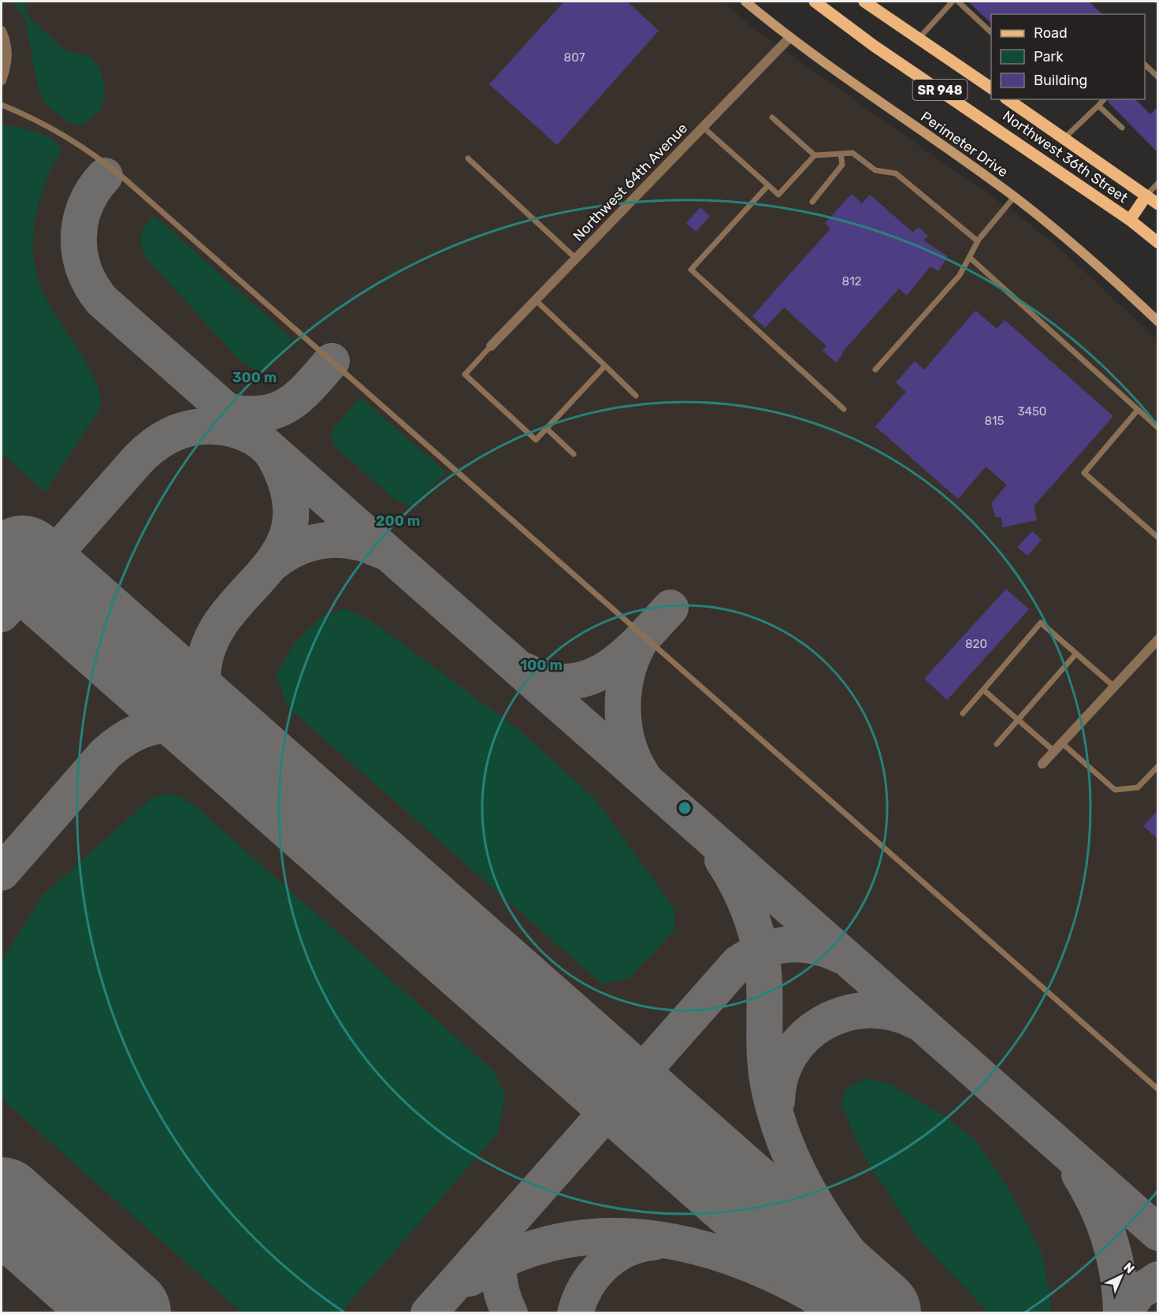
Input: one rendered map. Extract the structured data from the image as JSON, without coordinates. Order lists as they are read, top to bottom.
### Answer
{
  "streets": {
    "main road": ["SR 948", "Northwest 36th Street"],
    "street": ["Perimeter Drive", "Northwest 64th Avenue"]
  },
  "crossings": [
    ["Perimeter Drive", "Northwest 64th Avenue"]
  ],
  "house_numbers": [
    "807",
    "812",
    "3450",
    "815",
    "820"
  ],
  "legend": ["Road", "Park", "Building"],
  "north": "top right",
  "rings": ["300 m", "200 m", "100 m"]
}
